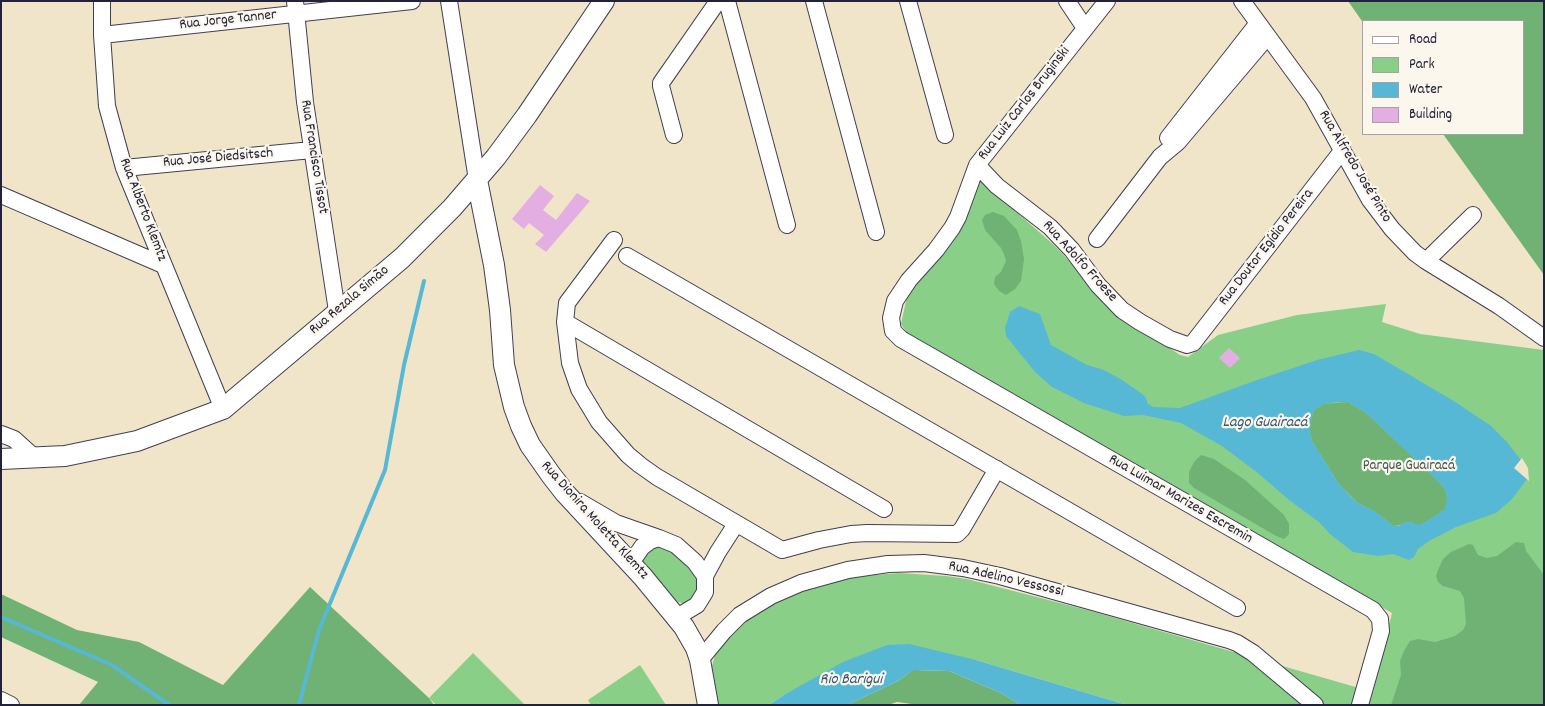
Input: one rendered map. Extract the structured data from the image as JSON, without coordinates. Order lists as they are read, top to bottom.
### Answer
{
  "streets": {
    "main road": ["Rua Rezala Simão", "Rua Dionira Moletta Klemtz"],
    "street": [
      "Rua Jorge Tanner",
      "Rua Luiz Carlos Bruginski",
      "Rua Francisco Tissot",
      "Rua José Diedsitsch",
      "Rua Alfredo José Pinto",
      "Rua Alberto Klemtz",
      "Rua Doutor Egídio Pereira",
      "Rua Adolfo Froese",
      "Rua Luimar Marizes Escremin",
      "Rua Adelino Vessossi"
    ]
  },
  "crossings": [
    ["Rua Jorge Tanner", "Rua Francisco Tissot"],
    ["Rua Jorge Tanner", "Rua Alberto Klemtz"],
    ["Rua Luiz Carlos Bruginski", "Rua Adolfo Froese"],
    ["Rua Luiz Carlos Bruginski", "Rua Luimar Marizes Escremin"],
    ["Rua Francisco Tissot", "Rua José Diedsitsch"],
    ["Rua Francisco Tissot", "Rua Rezala Simão"],
    ["Rua José Diedsitsch", "Rua Alberto Klemtz"],
    ["Rua Alfredo José Pinto", "Rua Doutor Egídio Pereira"],
    ["Rua Alberto Klemtz", "Rua Rezala Simão"],
    ["Rua Doutor Egídio Pereira", "Rua Adolfo Froese"],
    ["Rua Rezala Simão", "Rua Dionira Moletta Klemtz"],
    ["Rua Dionira Moletta Klemtz", "Rua Adelino Vessossi"]
  ],
  "water": ["Lago Guairacá", "Rio Barigui"],
  "parks": ["Parque Guairacá"],
  "legend": [
    "Road",
    "Park",
    "Water",
    "Building"
  ]
}
